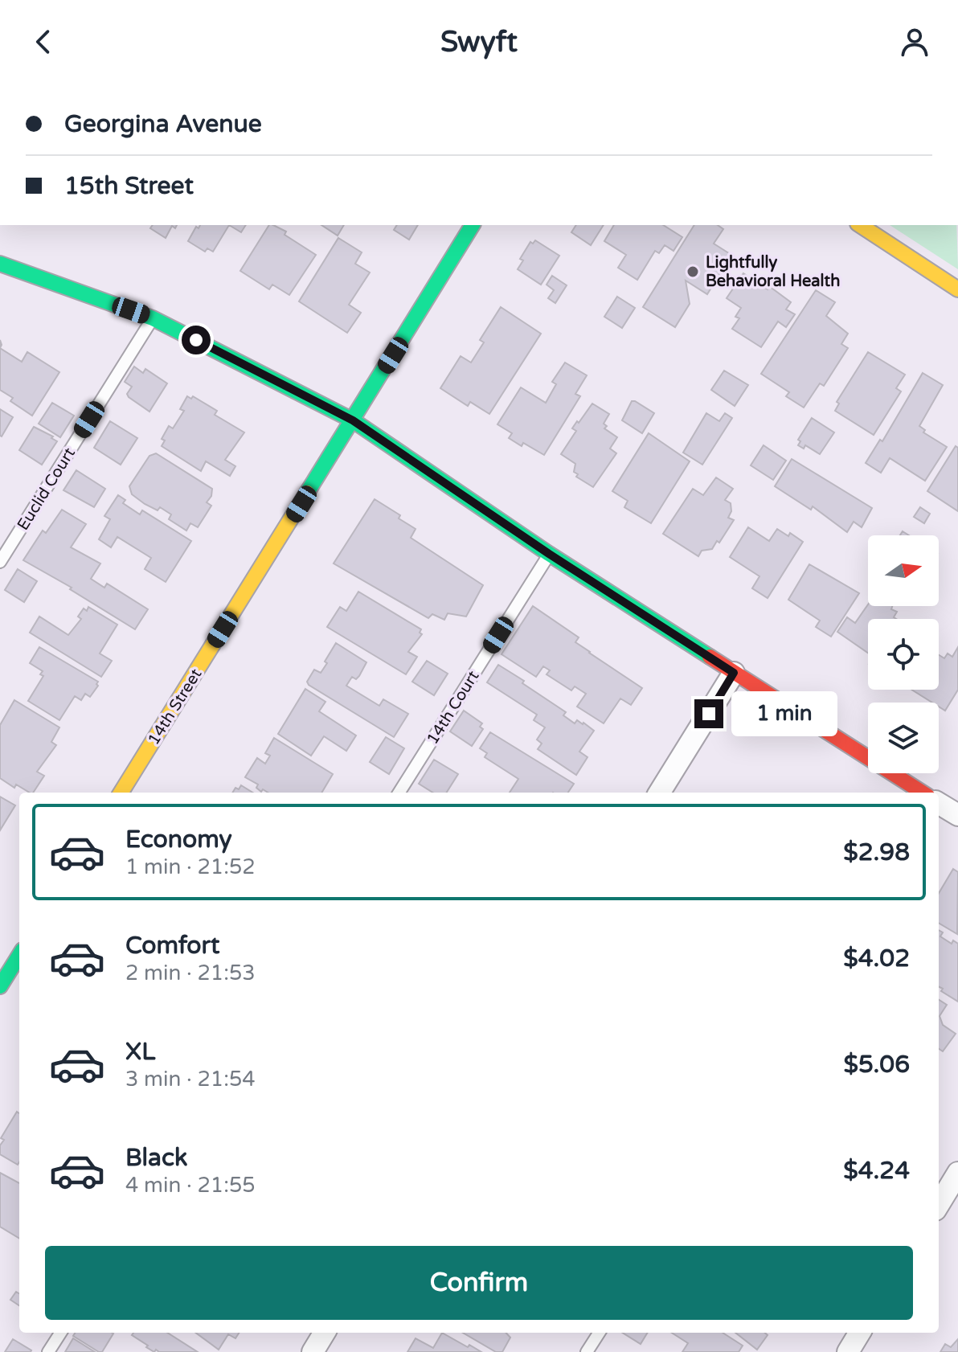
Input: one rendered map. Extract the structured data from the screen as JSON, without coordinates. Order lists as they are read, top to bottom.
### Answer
{
  "streets": {
    "street": ["14th Street"],
    "lane": ["Euclid Court", "14th Court"]
  },
  "places": ["Lightfully Behavioral Health"],
  "north": "right",
  "page": {
    "header": "Swyft",
    "banner": ["Georgina Avenue", "15th Street"],
    "bubble": "1 min",
    "list": [
      {
        "name": "Economy",
        "note": "1 min · 21:52",
        "value": "$2.98"
      },
      {
        "name": "Comfort",
        "note": "2 min · 21:53",
        "value": "$4.02"
      },
      {
        "name": "XL",
        "note": "3 min · 21:54",
        "value": "$5.06"
      },
      {
        "name": "Black",
        "note": "4 min · 21:55",
        "value": "$4.24"
      }
    ],
    "buttons": "Confirm"
  }
}
